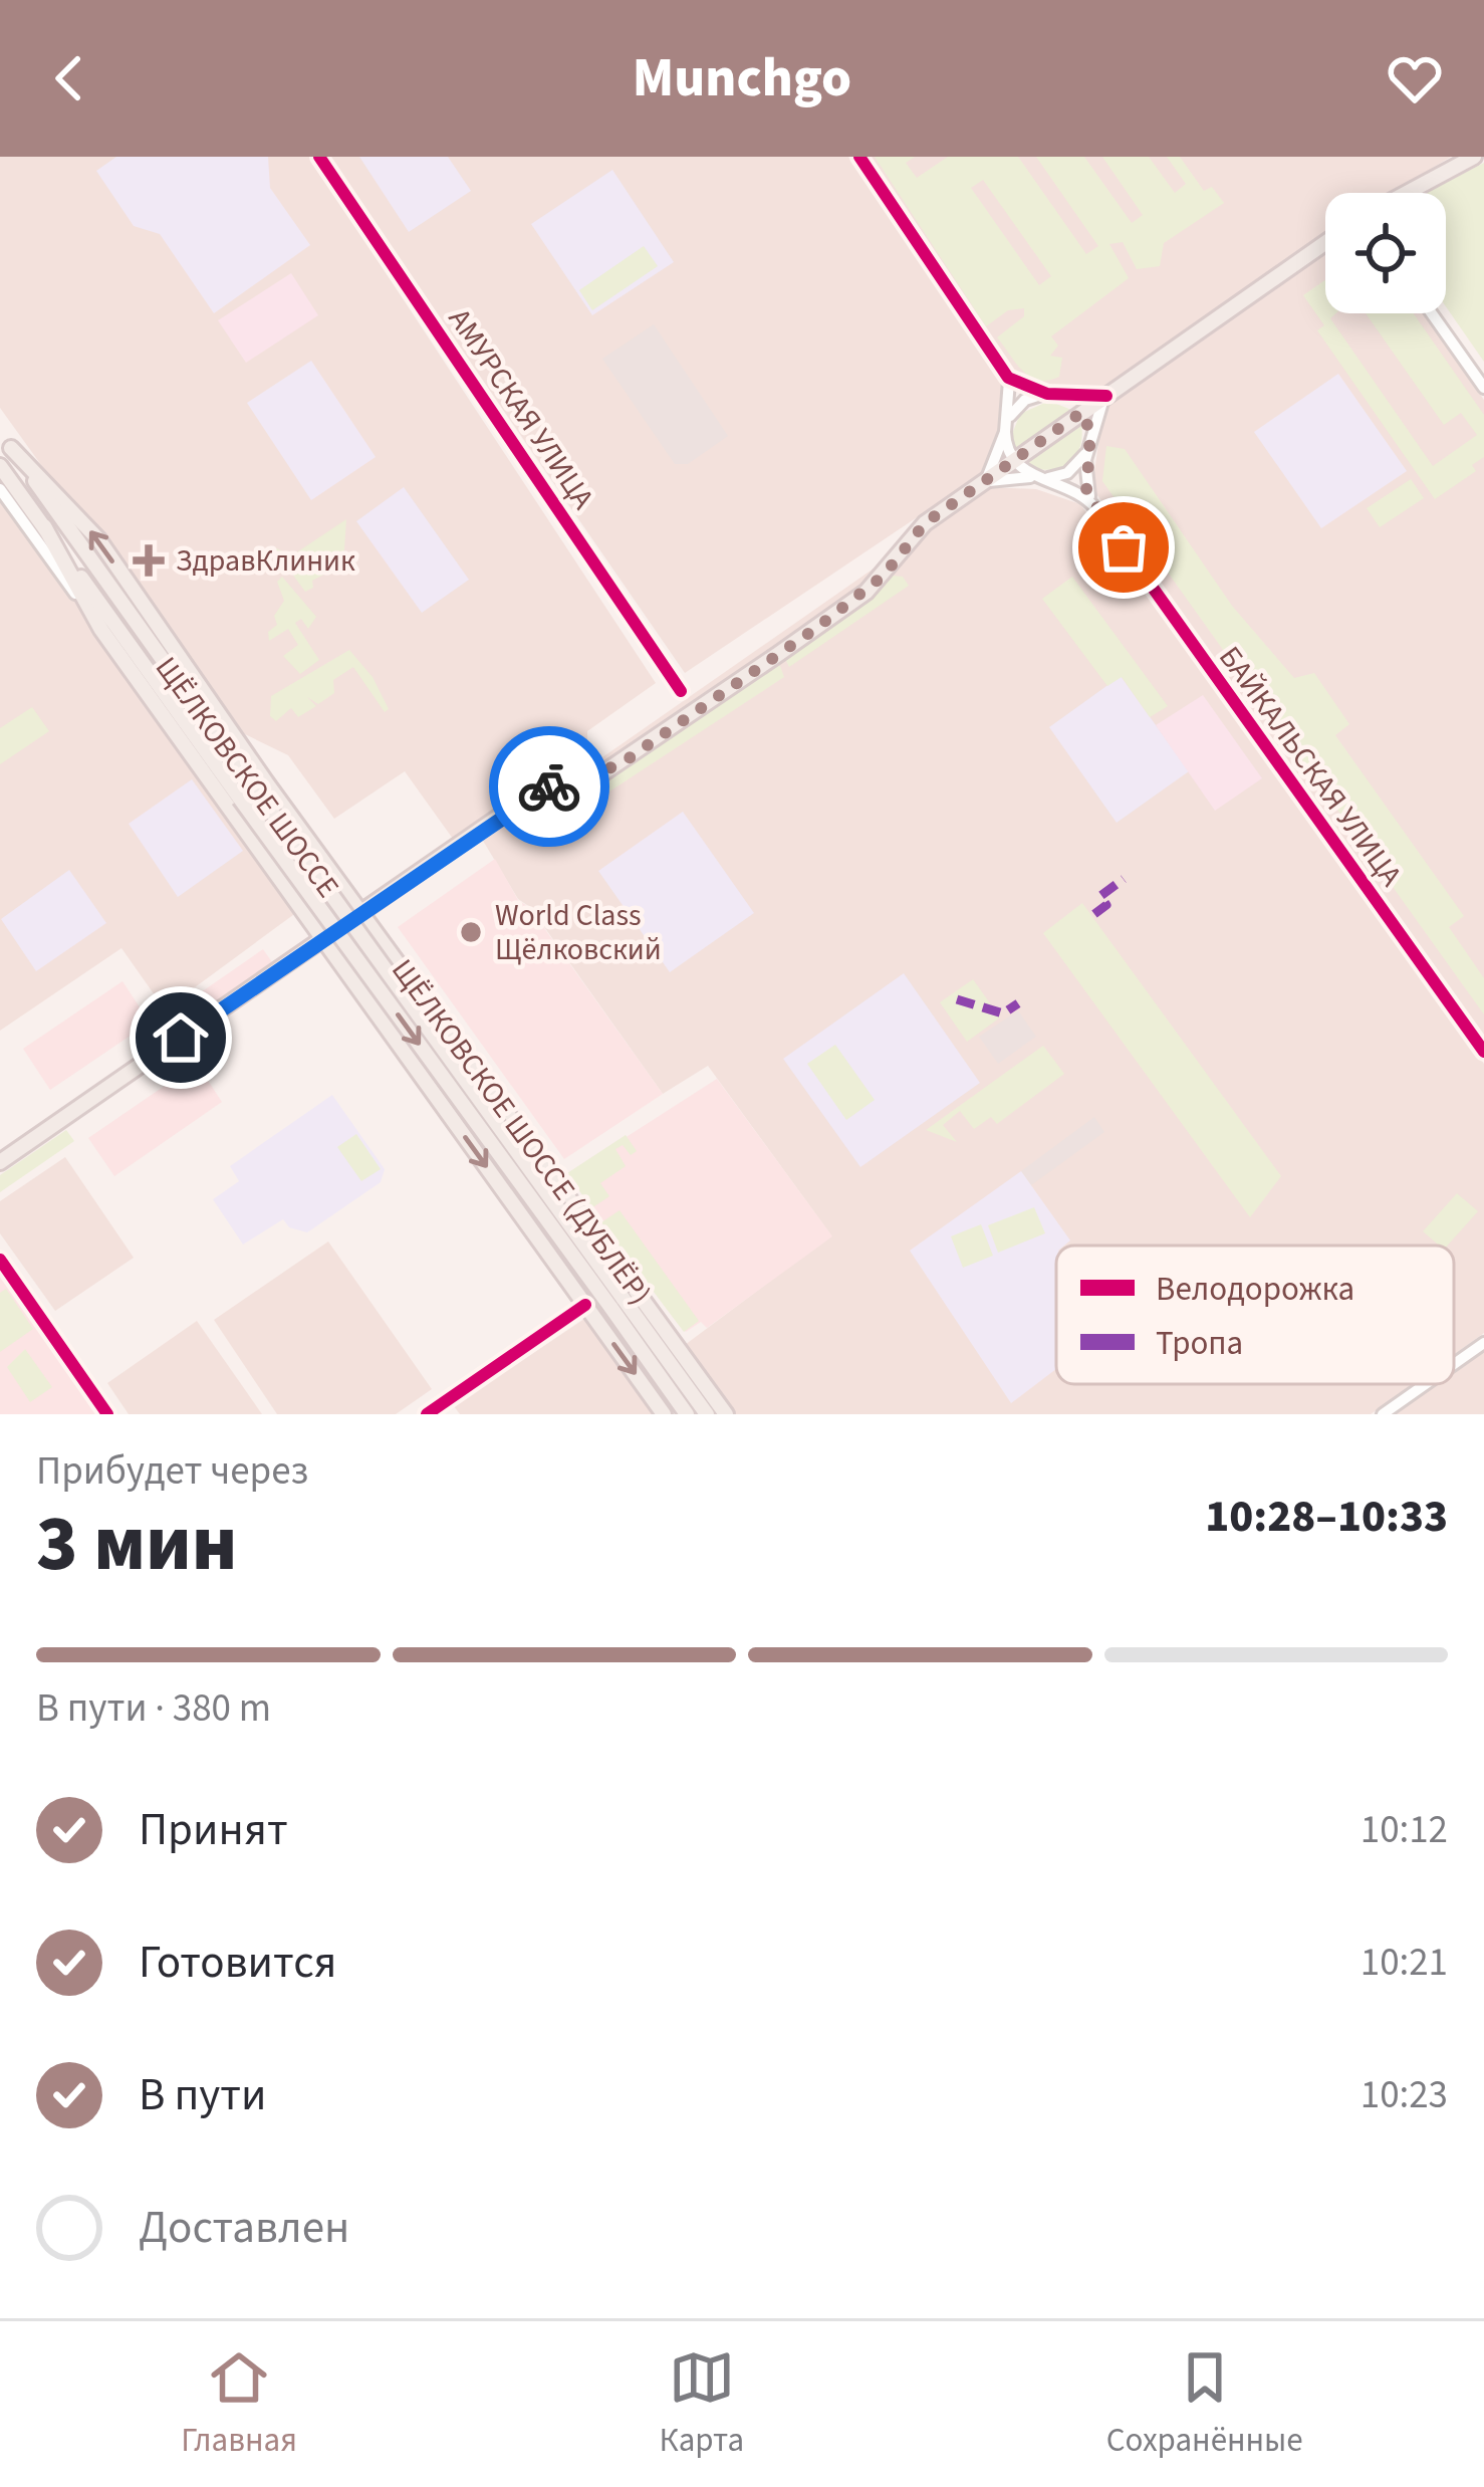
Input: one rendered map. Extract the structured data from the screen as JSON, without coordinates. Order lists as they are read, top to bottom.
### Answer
{
  "streets": {
    "main road": ["ЩЁЛКОВСКОЕ ШОССЕ", "ЩЁЛКОВСКОЕ ШОССЕ (ДУБЛЁР)"],
    "street": ["АМУРСКАЯ УЛИЦА", "БАЙКАЛЬСКАЯ УЛИЦА"]
  },
  "crossings": [
    ["ЩЁЛКОВСКОЕ ШОССЕ", "ЩЁЛКОВСКОЕ ШОССЕ (ДУБЛЁР)"]
  ],
  "places": {
    "health": ["ЗдравКлиник"],
    "other": ["World Class Щёлковский"]
  },
  "legend": ["Велодорожка", "Тропа"],
  "page": {
    "header": "Munchgo",
    "heading": ["3 мин", "Прибудет через", "10:28–10:33"],
    "bar": "В пути · 380 m",
    "list": [
      ["Принят", "10:12"],
      ["Готовится", "10:21"],
      ["В пути", "10:23"],
      "Доставлен"
    ],
    "tabs": ["Главная", "Карта", "Сохранённые"]
  }
}
